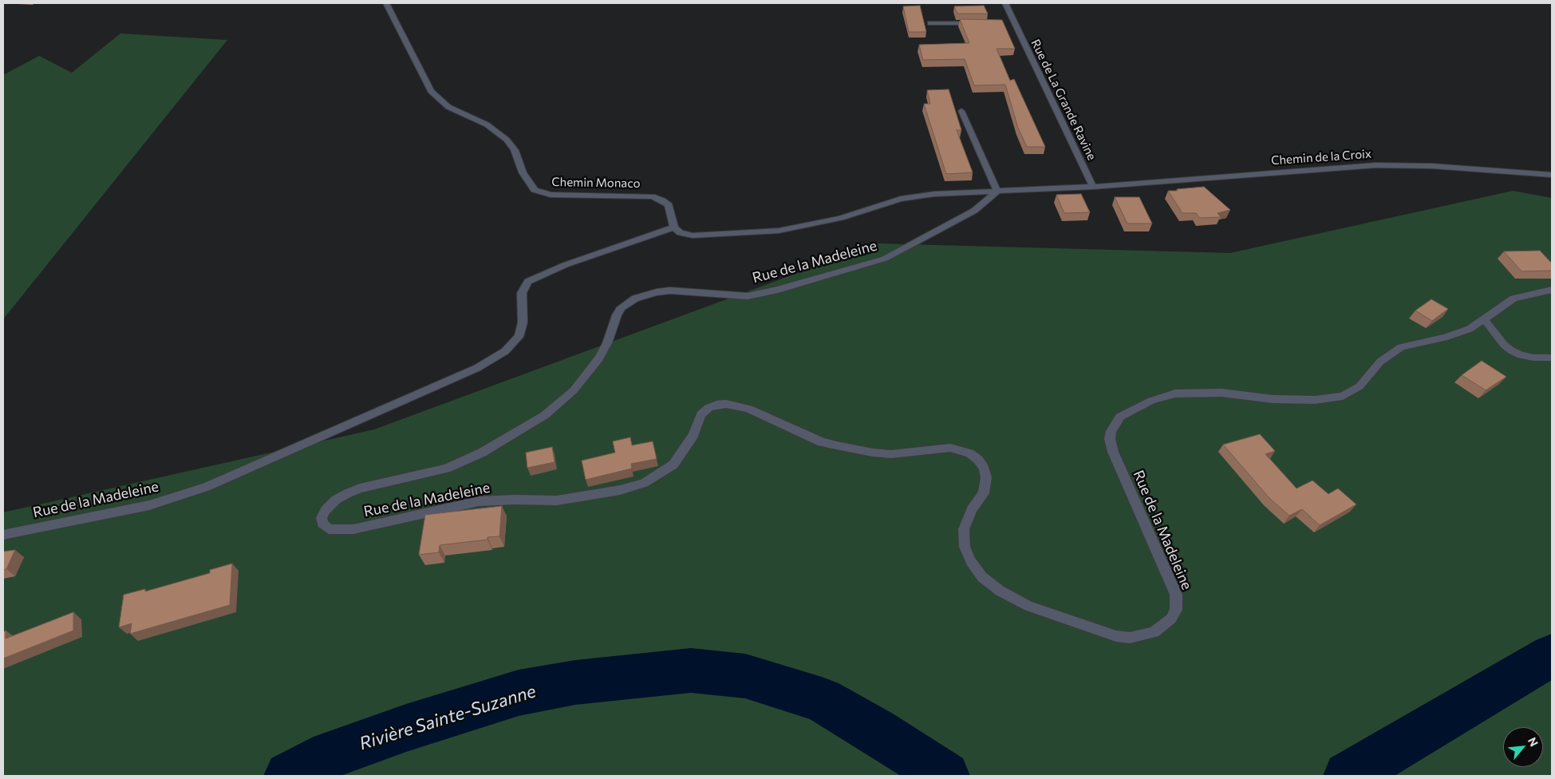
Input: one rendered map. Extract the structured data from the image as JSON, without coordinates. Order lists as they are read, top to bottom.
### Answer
{
  "streets": {
    "street": [
      "Rue de La Grande Ravine",
      "Chemin de la Croix",
      "Chemin Monaco",
      "Rue de la Madeleine"
    ]
  },
  "crossings": [
    ["Rue de La Grande Ravine", "Chemin de la Croix"],
    ["Chemin Monaco", "Rue de la Madeleine"]
  ],
  "water": ["Rivière Sainte-Suzanne"],
  "north": "top right"
}
